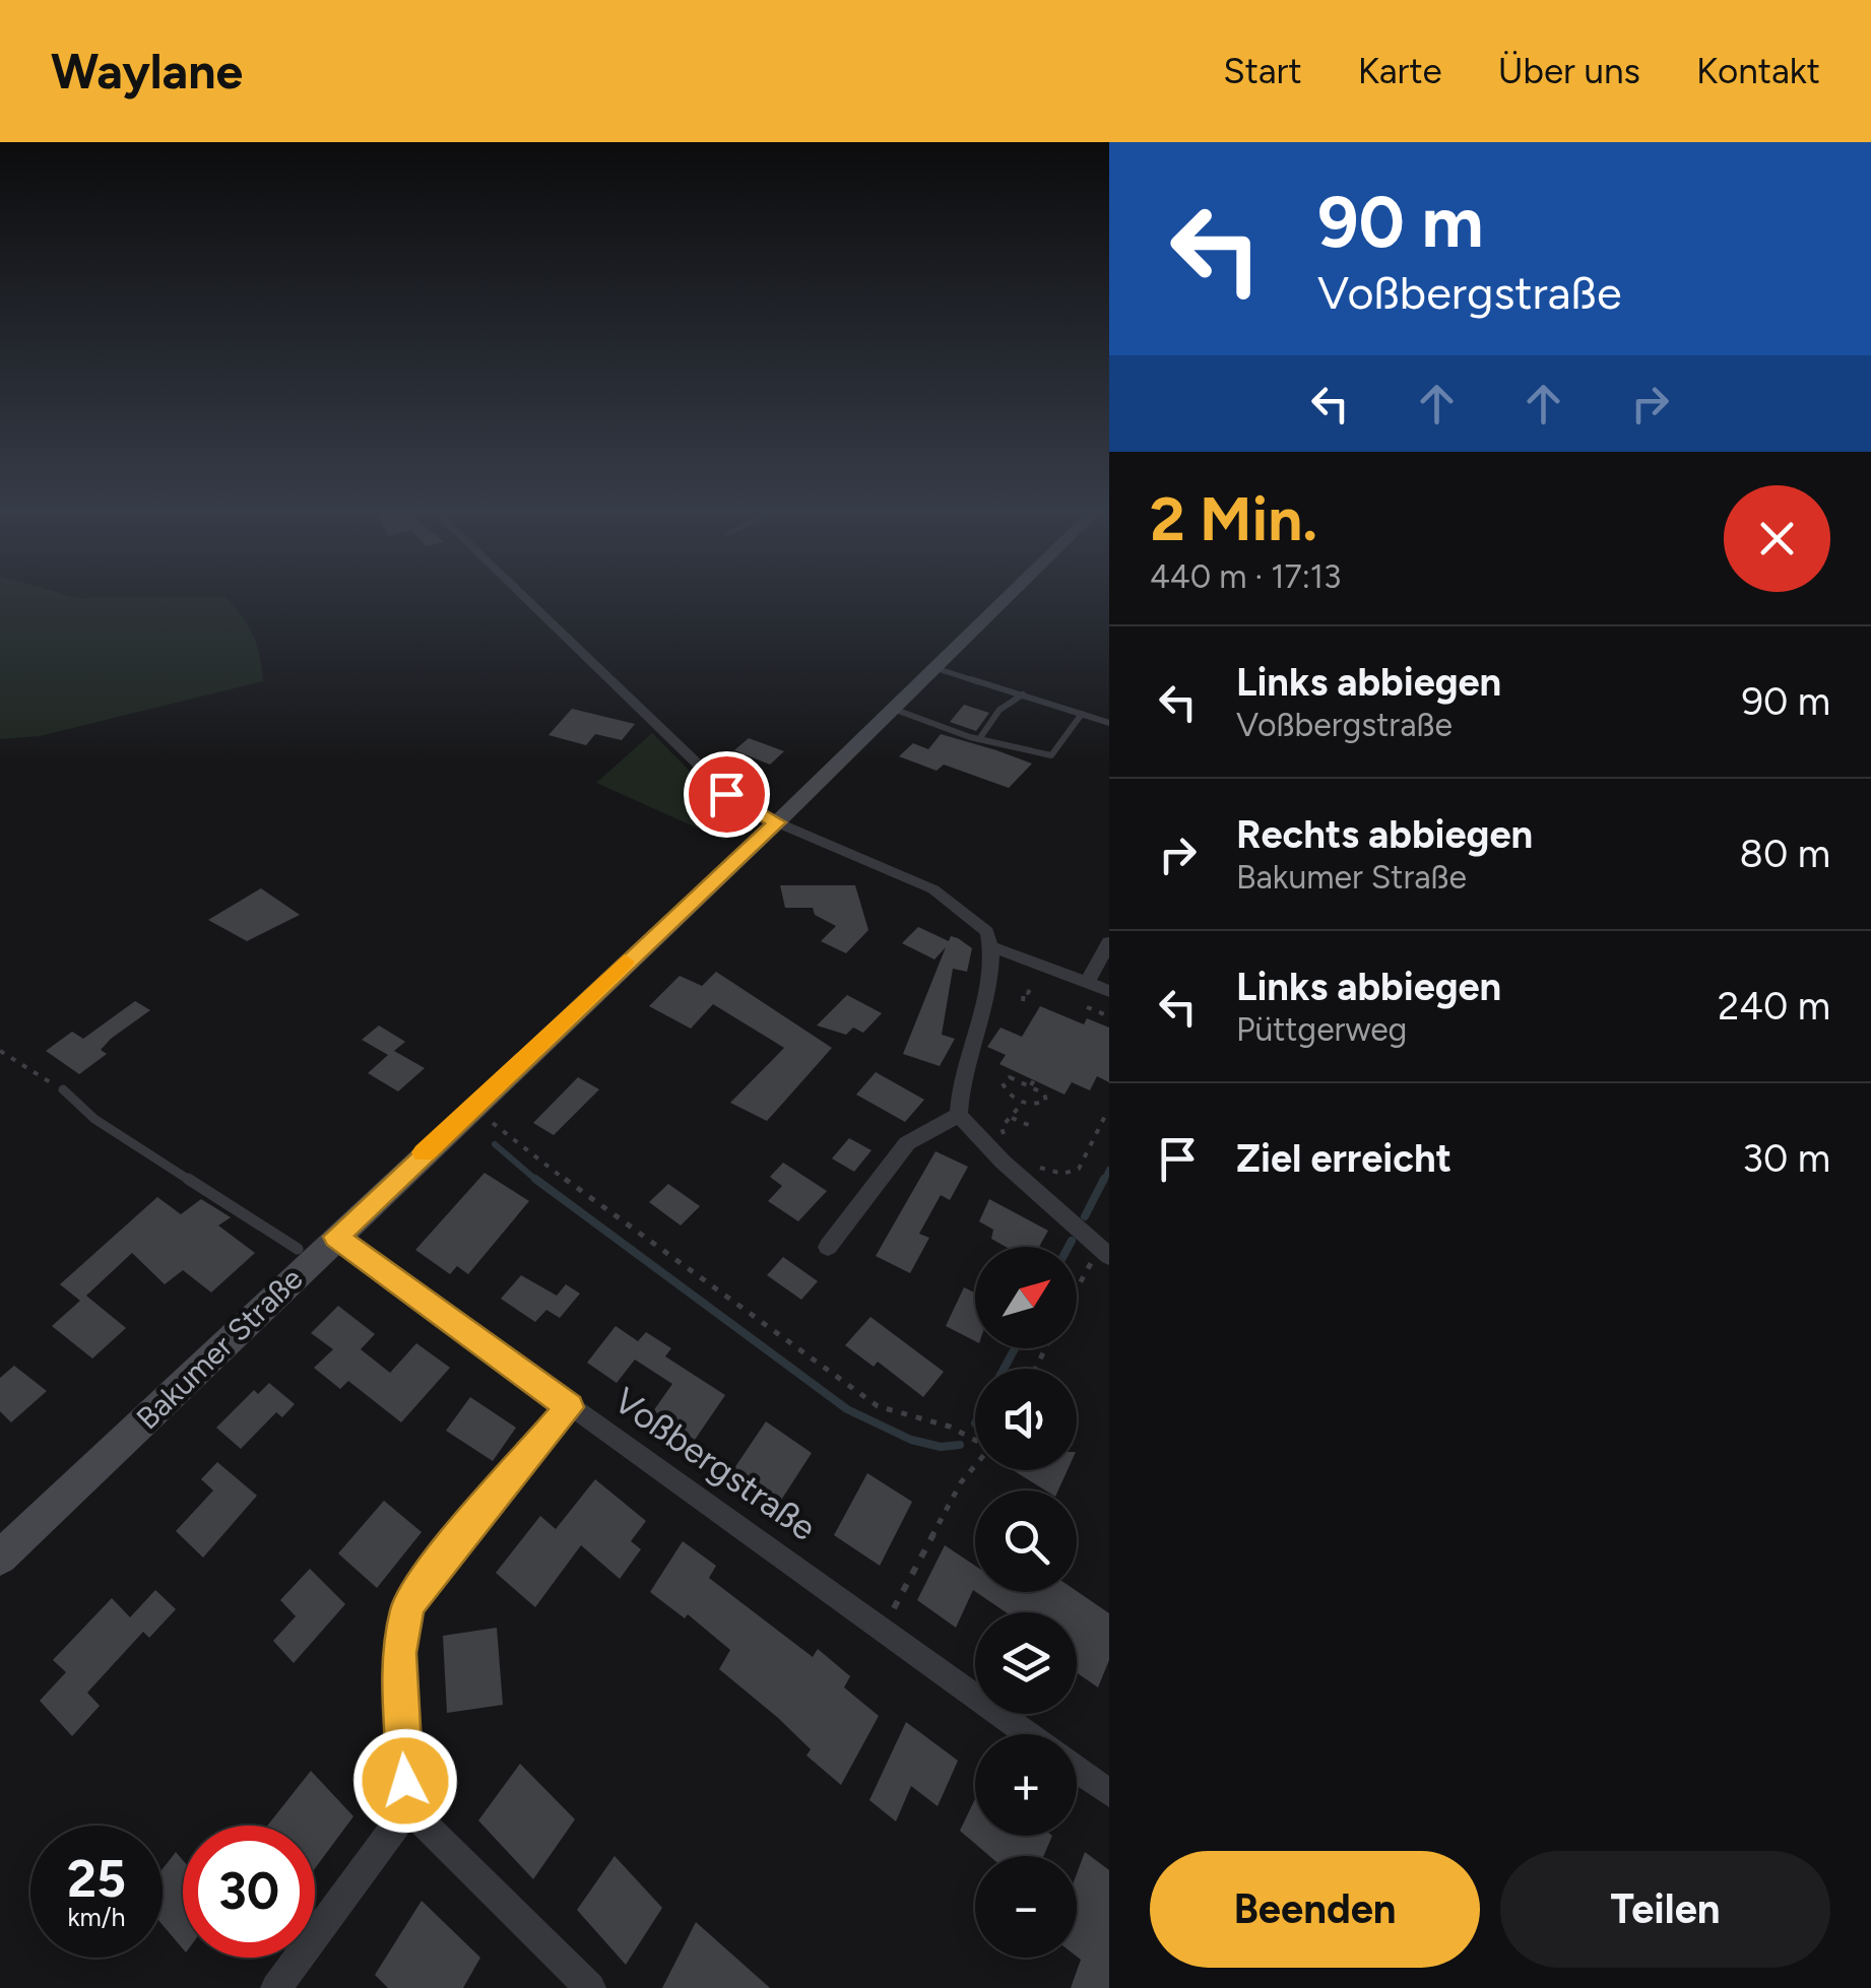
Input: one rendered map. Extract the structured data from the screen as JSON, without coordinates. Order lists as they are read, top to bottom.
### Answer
{
  "streets": {
    "main road": ["Bakumer Straße"],
    "street": ["Voßbergstraße"]
  },
  "crossings": [
    ["Bakumer Straße", "Voßbergstraße"]
  ],
  "north": "top right",
  "page": {
    "header": "Waylane",
    "nav": [
      "Start",
      "Karte",
      "Über uns",
      "Kontakt"
    ],
    "turn": ["90 m", "Voßbergstraße"],
    "heading": ["2 Min.", "440 m · 17:13"],
    "list": [
      {
        "name": "Links abbiegen",
        "note": "Voßbergstraße",
        "value": "90 m"
      },
      {
        "name": "Rechts abbiegen",
        "note": "Bakumer Straße",
        "value": "80 m"
      },
      {
        "name": "Links abbiegen",
        "note": "Püttgerweg",
        "value": "240 m"
      },
      {
        "name": "Ziel erreicht",
        "value": "30 m"
      }
    ],
    "map_buttons": ["+", "−"],
    "speed": "25 km/h",
    "limit": "30",
    "buttons": ["Beenden", "Teilen"]
  }
}
